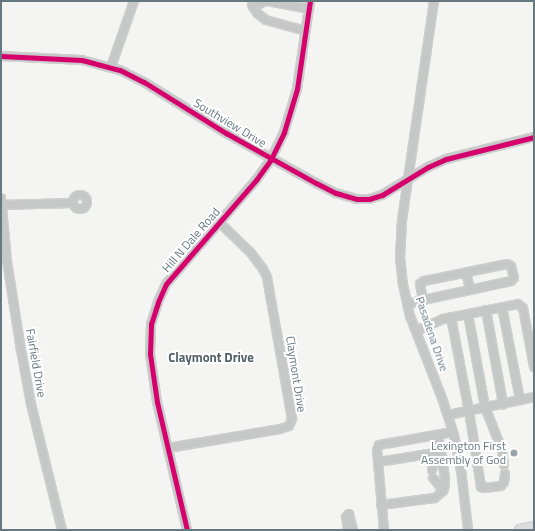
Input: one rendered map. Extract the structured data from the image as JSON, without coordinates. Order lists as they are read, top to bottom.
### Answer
{
  "streets": {
    "street": [
      "Southview Drive",
      "Hill N Dale Road",
      "Pasadena Drive",
      "Fairfield Drive",
      "Claymont Drive"
    ]
  },
  "crossings": [
    ["Southview Drive", "Hill N Dale Road"],
    ["Southview Drive", "Pasadena Drive"],
    ["Hill N Dale Road", "Claymont Drive"]
  ],
  "districts": ["Claymont Drive"],
  "places": ["Lexington First Assembly of God"]
}
